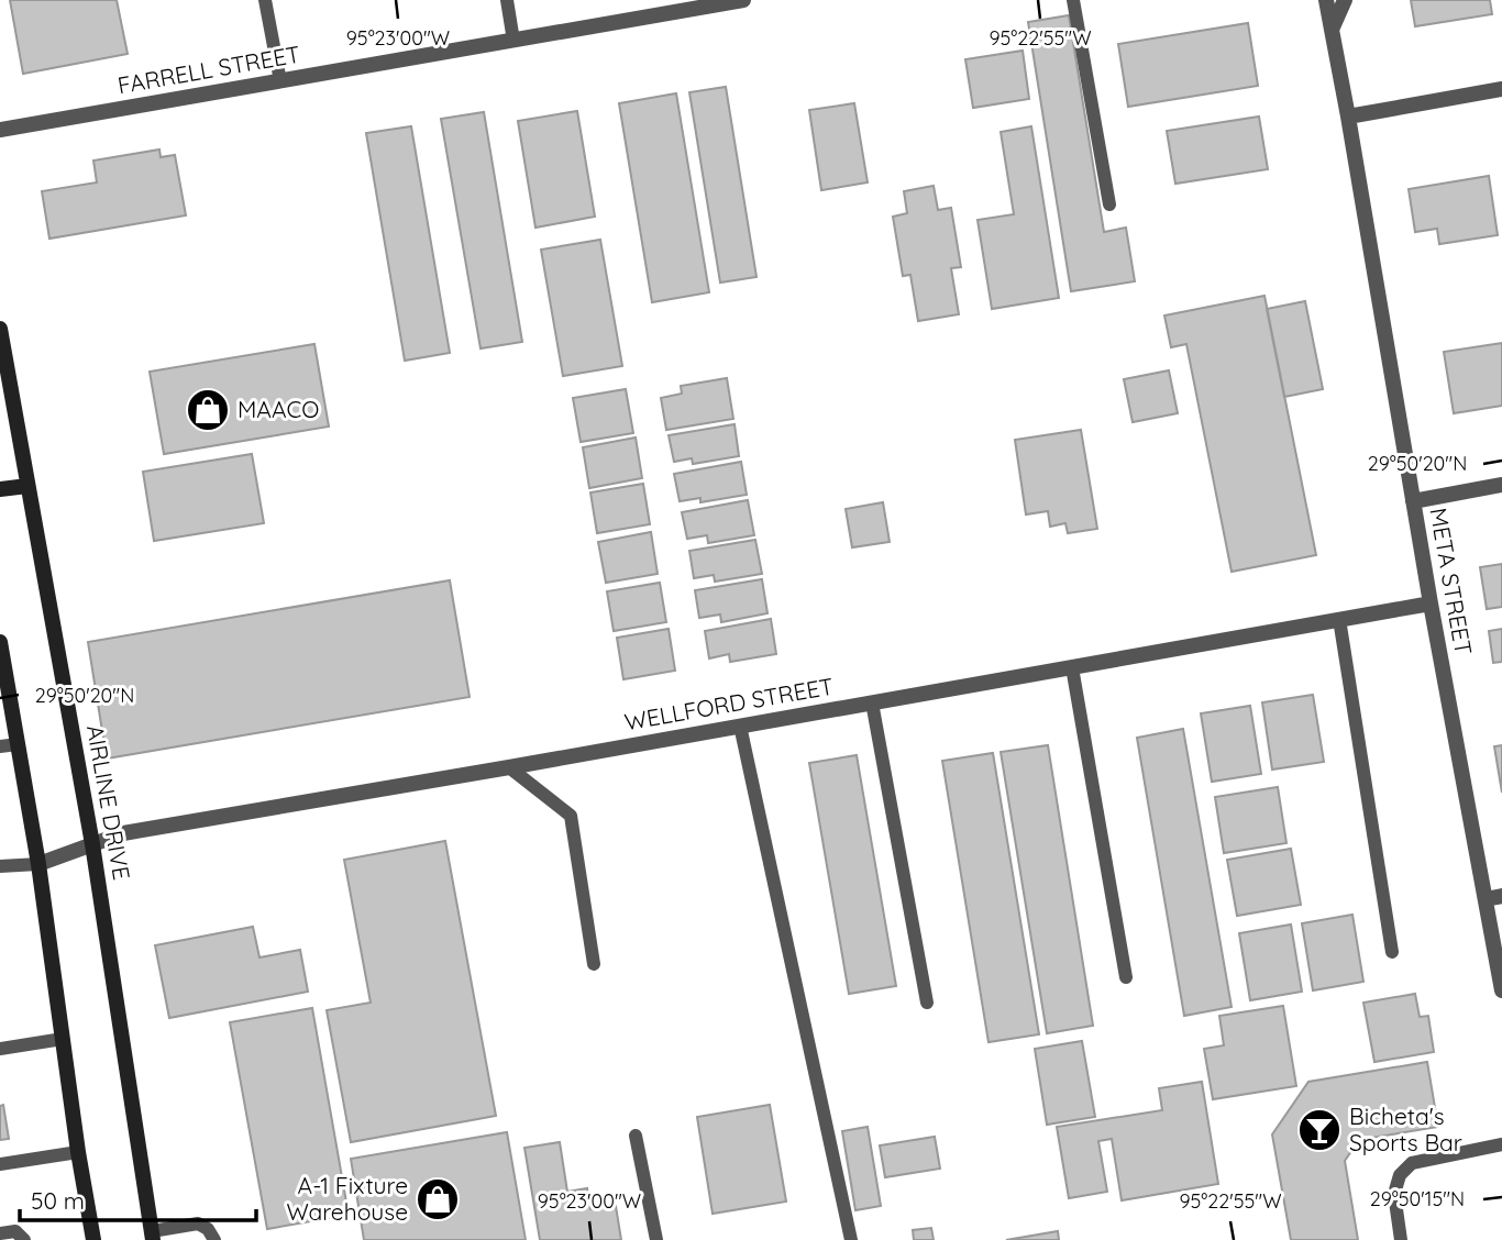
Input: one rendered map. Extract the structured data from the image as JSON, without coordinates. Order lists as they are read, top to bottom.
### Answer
{
  "streets": {
    "main road": ["AIRLINE DRIVE"],
    "street": ["FARRELL STREET", "META STREET", "WELLFORD STREET"]
  },
  "crossings": [
    ["META STREET", "WELLFORD STREET"],
    ["WELLFORD STREET", "AIRLINE DRIVE"]
  ],
  "places": {
    "shop": ["MAACO", "A-1 Fixture Warehouse"],
    "bar": ["Bicheta's Sports Bar"]
  },
  "scale_bar": "50 m",
  "coordinates": [
    "95°22'55\"W",
    "95°23'00\"W",
    "29°50'20\"N",
    "29°50'15\"N"
  ]
}
